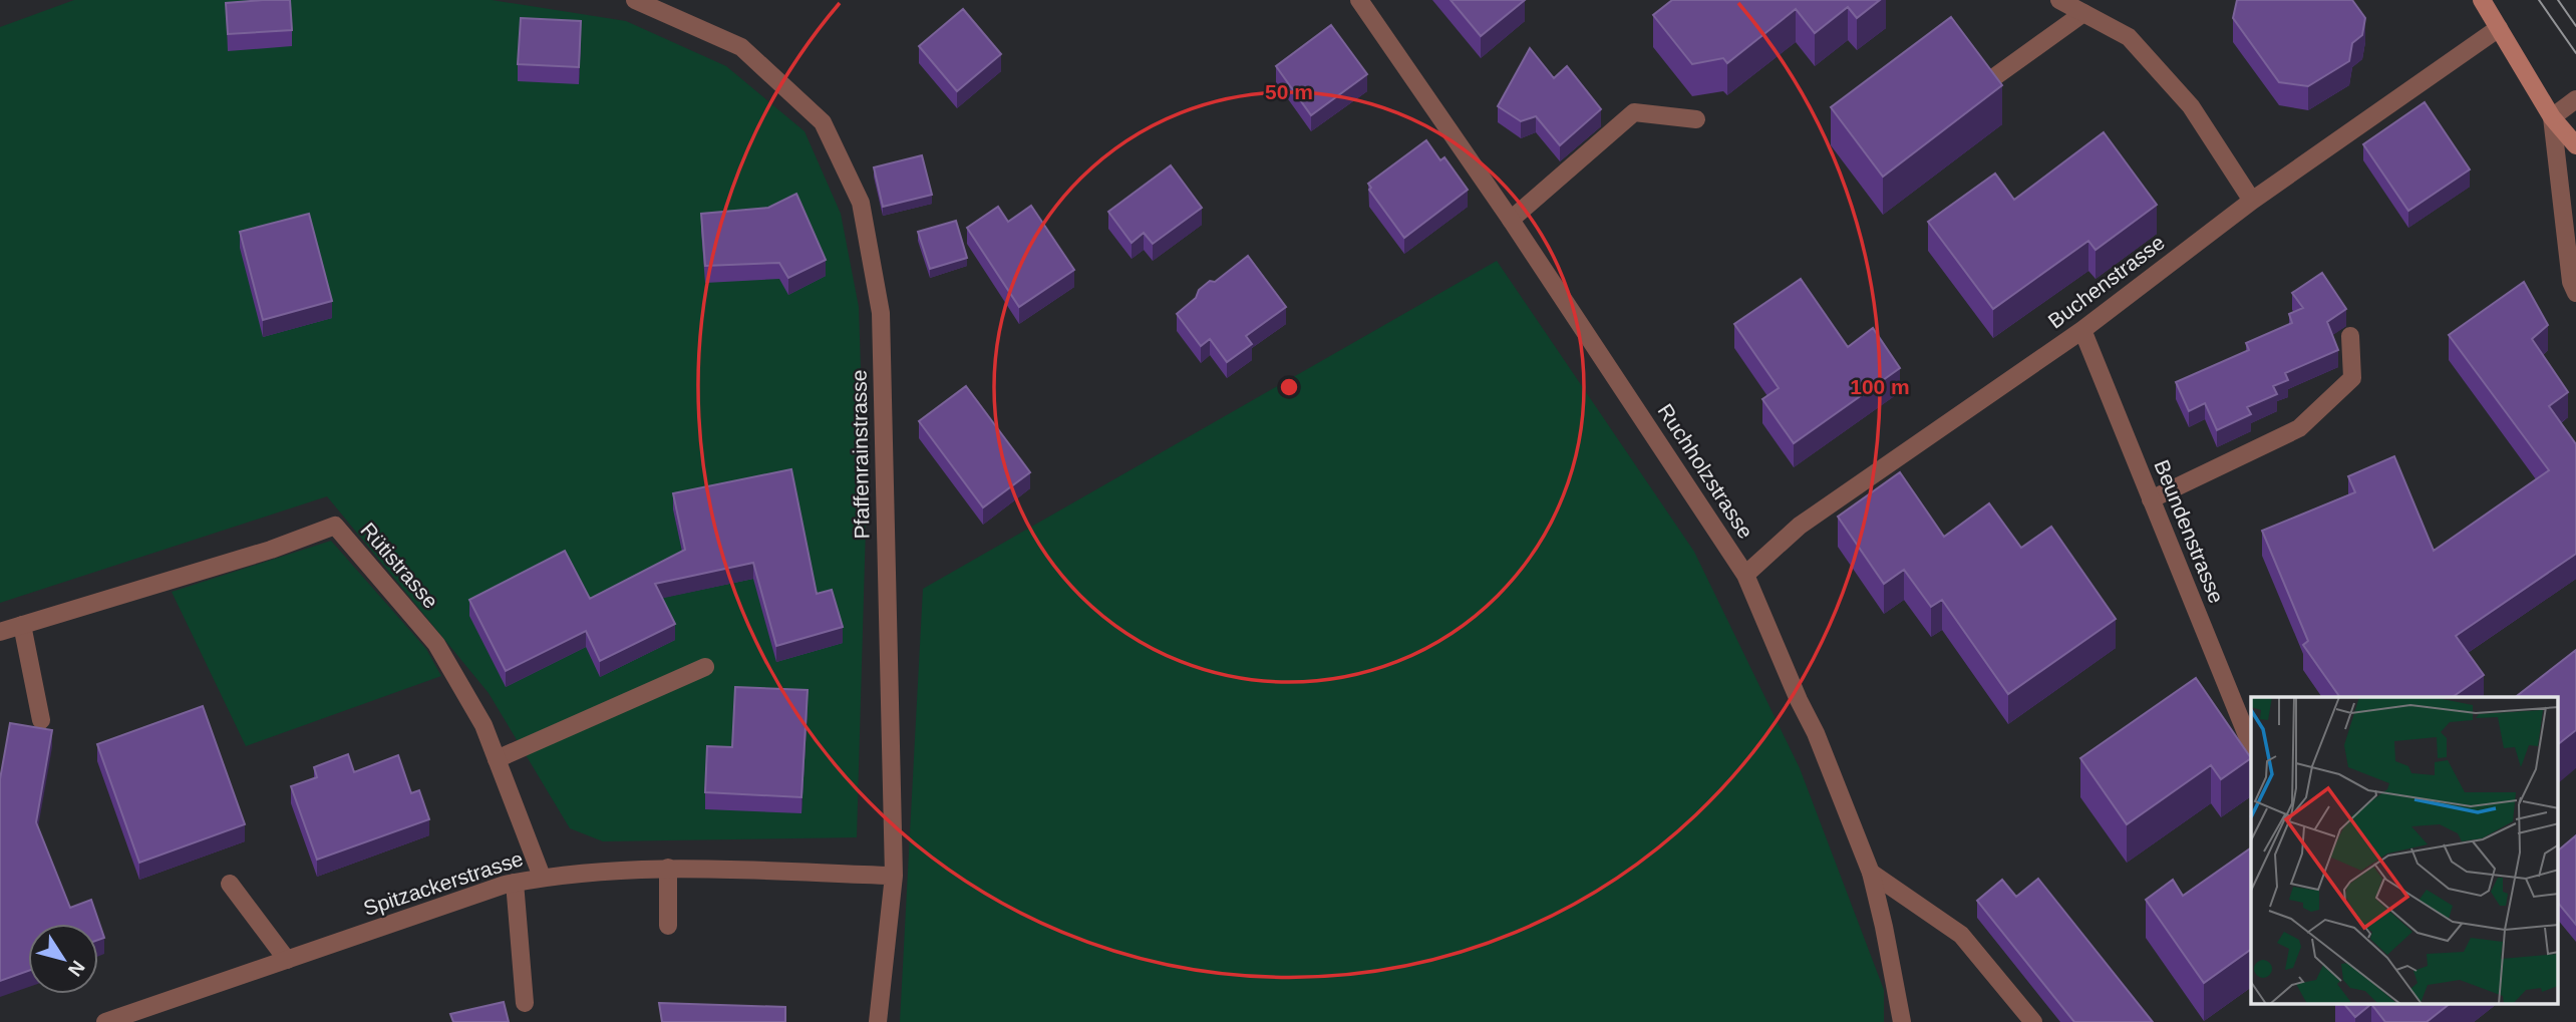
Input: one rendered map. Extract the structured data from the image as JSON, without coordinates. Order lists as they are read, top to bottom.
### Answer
{
  "streets": {
    "street": [
      "Buchenstrasse",
      "Pfaffenrainstrasse",
      "Ruchholzstrasse",
      "Beundenstrasse",
      "Rütistrasse",
      "Spitzackerstrasse"
    ]
  },
  "crossings": [
    ["Buchenstrasse", "Ruchholzstrasse"],
    ["Buchenstrasse", "Beundenstrasse"],
    ["Pfaffenrainstrasse", "Spitzackerstrasse"],
    ["Rütistrasse", "Spitzackerstrasse"]
  ],
  "north": "bottom right",
  "rings": ["50 m", "100 m"]
}
